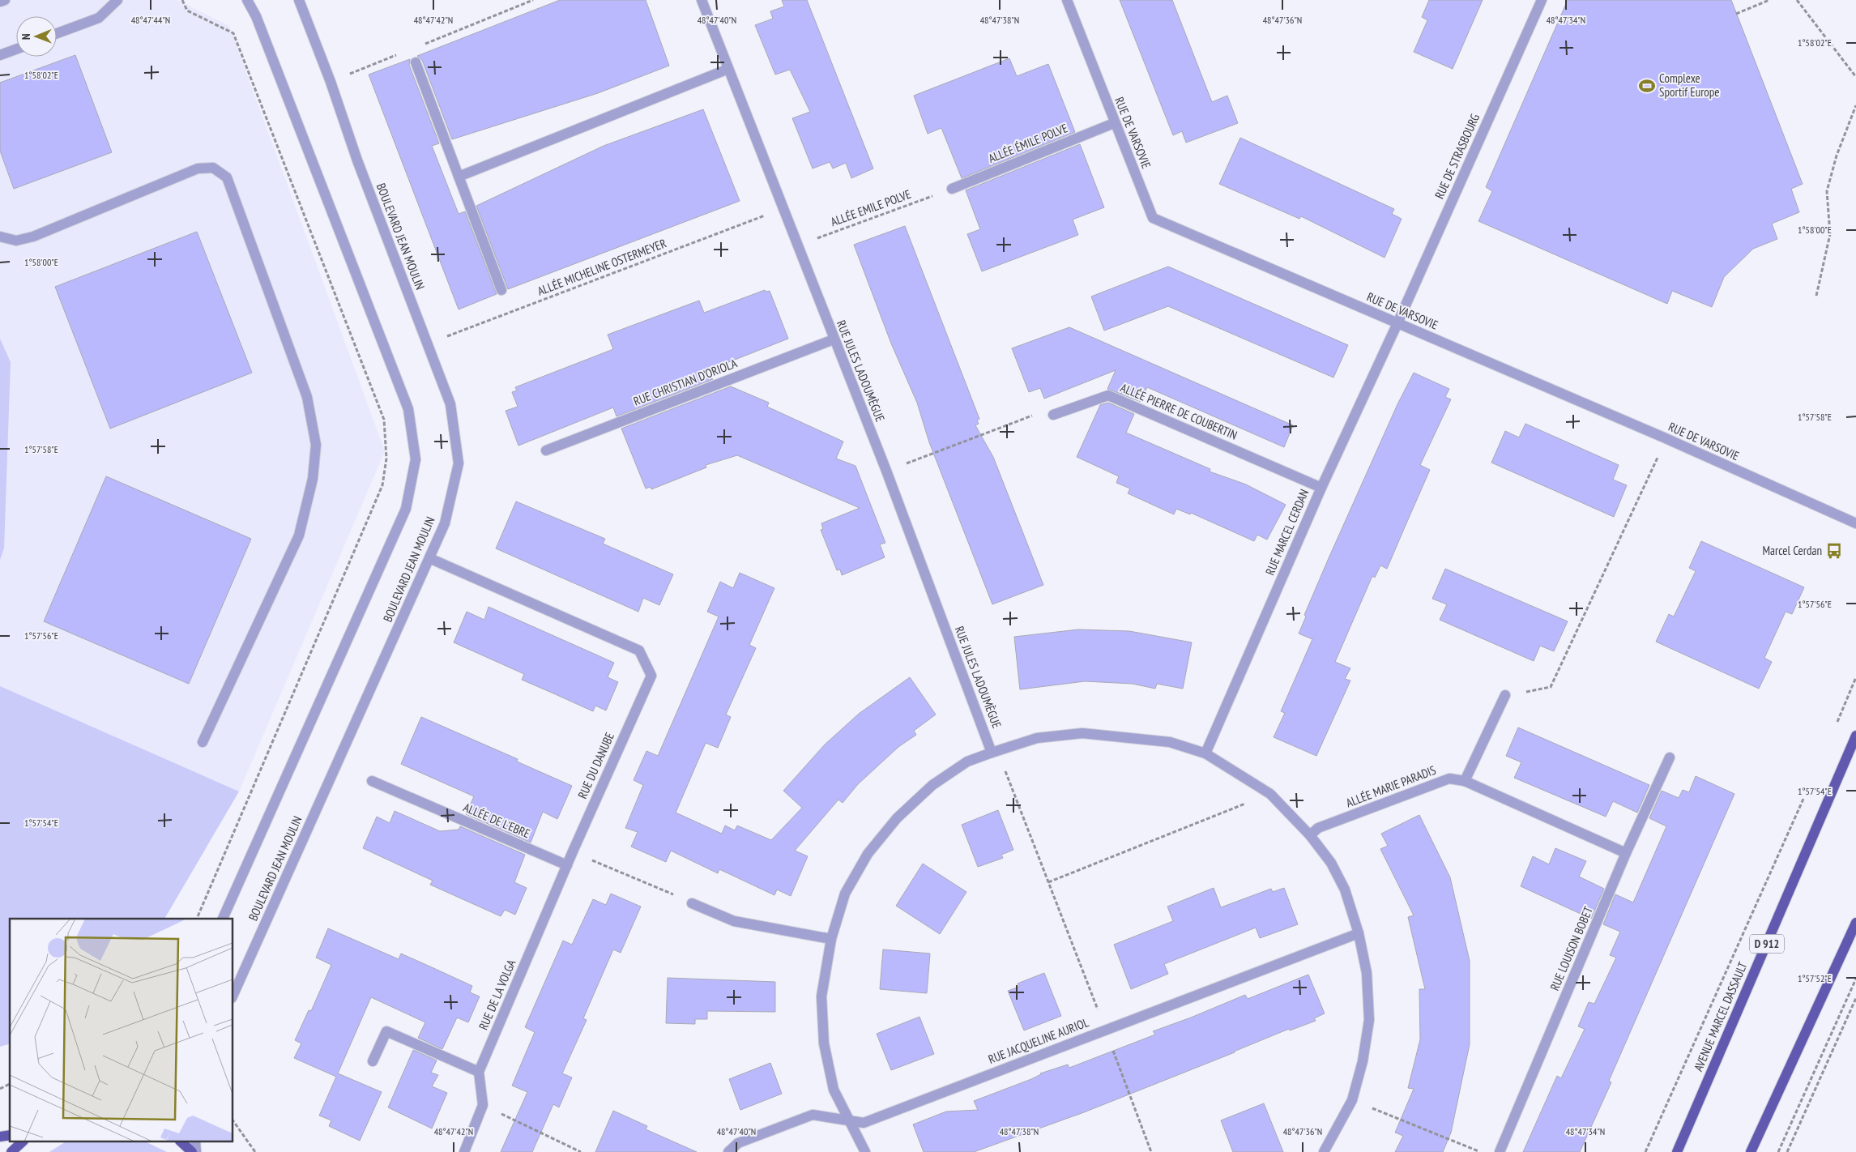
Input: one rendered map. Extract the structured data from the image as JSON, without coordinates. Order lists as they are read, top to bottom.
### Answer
{
  "streets": {
    "main road": ["D 912", "AVENUE MARCEL DASSAULT"],
    "street": [
      "RUE DE VARSOVIE",
      "ALLÉE ÉMILE POLVE",
      "RUE DE STRASBOURG",
      "BOULEVARD JEAN MOULIN",
      "RUE JULES LADOUMÈGUE",
      "RUE CHRISTIAN D'ORIOLA",
      "ALLÉE PIERRE DE COUBERTIN",
      "RUE MARCEL CERDAN",
      "RUE DU DANUBE",
      "ALLÉE MARIE PARADIS",
      "ALLÉE DE L'EBRE",
      "RUE LOUISON BOBET",
      "RUE DE LA VOLGA",
      "RUE JACQUELINE AURIOL"
    ],
    "path": ["ALLÉE EMILE POLVE", "ALLÉE MICHELINE OSTERMEYER"]
  },
  "crossings": [
    ["RUE DE VARSOVIE", "ALLÉE ÉMILE POLVE"],
    ["RUE DE VARSOVIE", "RUE DE STRASBOURG"],
    ["RUE DE VARSOVIE", "RUE MARCEL CERDAN"],
    ["ALLÉE ÉMILE POLVE", "ALLÉE EMILE POLVE"],
    ["RUE DE STRASBOURG", "RUE MARCEL CERDAN"],
    ["ALLÉE EMILE POLVE", "RUE JULES LADOUMÈGUE"],
    ["BOULEVARD JEAN MOULIN", "ALLÉE MICHELINE OSTERMEYER"],
    ["BOULEVARD JEAN MOULIN", "RUE DU DANUBE"],
    ["ALLÉE MICHELINE OSTERMEYER", "RUE JULES LADOUMÈGUE"],
    ["RUE JULES LADOUMÈGUE", "RUE CHRISTIAN D'ORIOLA"],
    ["ALLÉE PIERRE DE COUBERTIN", "RUE MARCEL CERDAN"],
    ["RUE DU DANUBE", "RUE DE LA VOLGA"],
    ["ALLÉE DE L'EBRE", "RUE DE LA VOLGA"]
  ],
  "places": {
    "sports": ["Complexe Sportif Europe"],
    "bus stop": ["Marcel Cerdan"]
  },
  "north": "left",
  "coordinates": [
    "48°47'44\"N",
    "48°47'42\"N",
    "48°47'40\"N",
    "48°47'38\"N",
    "48°47'36\"N",
    "48°47'34\"N",
    "1°58'02\"E",
    "1°58'00\"E",
    "1°57'58\"E",
    "1°57'56\"E",
    "1°57'54\"E",
    "1°57'52\"E"
  ]
}
